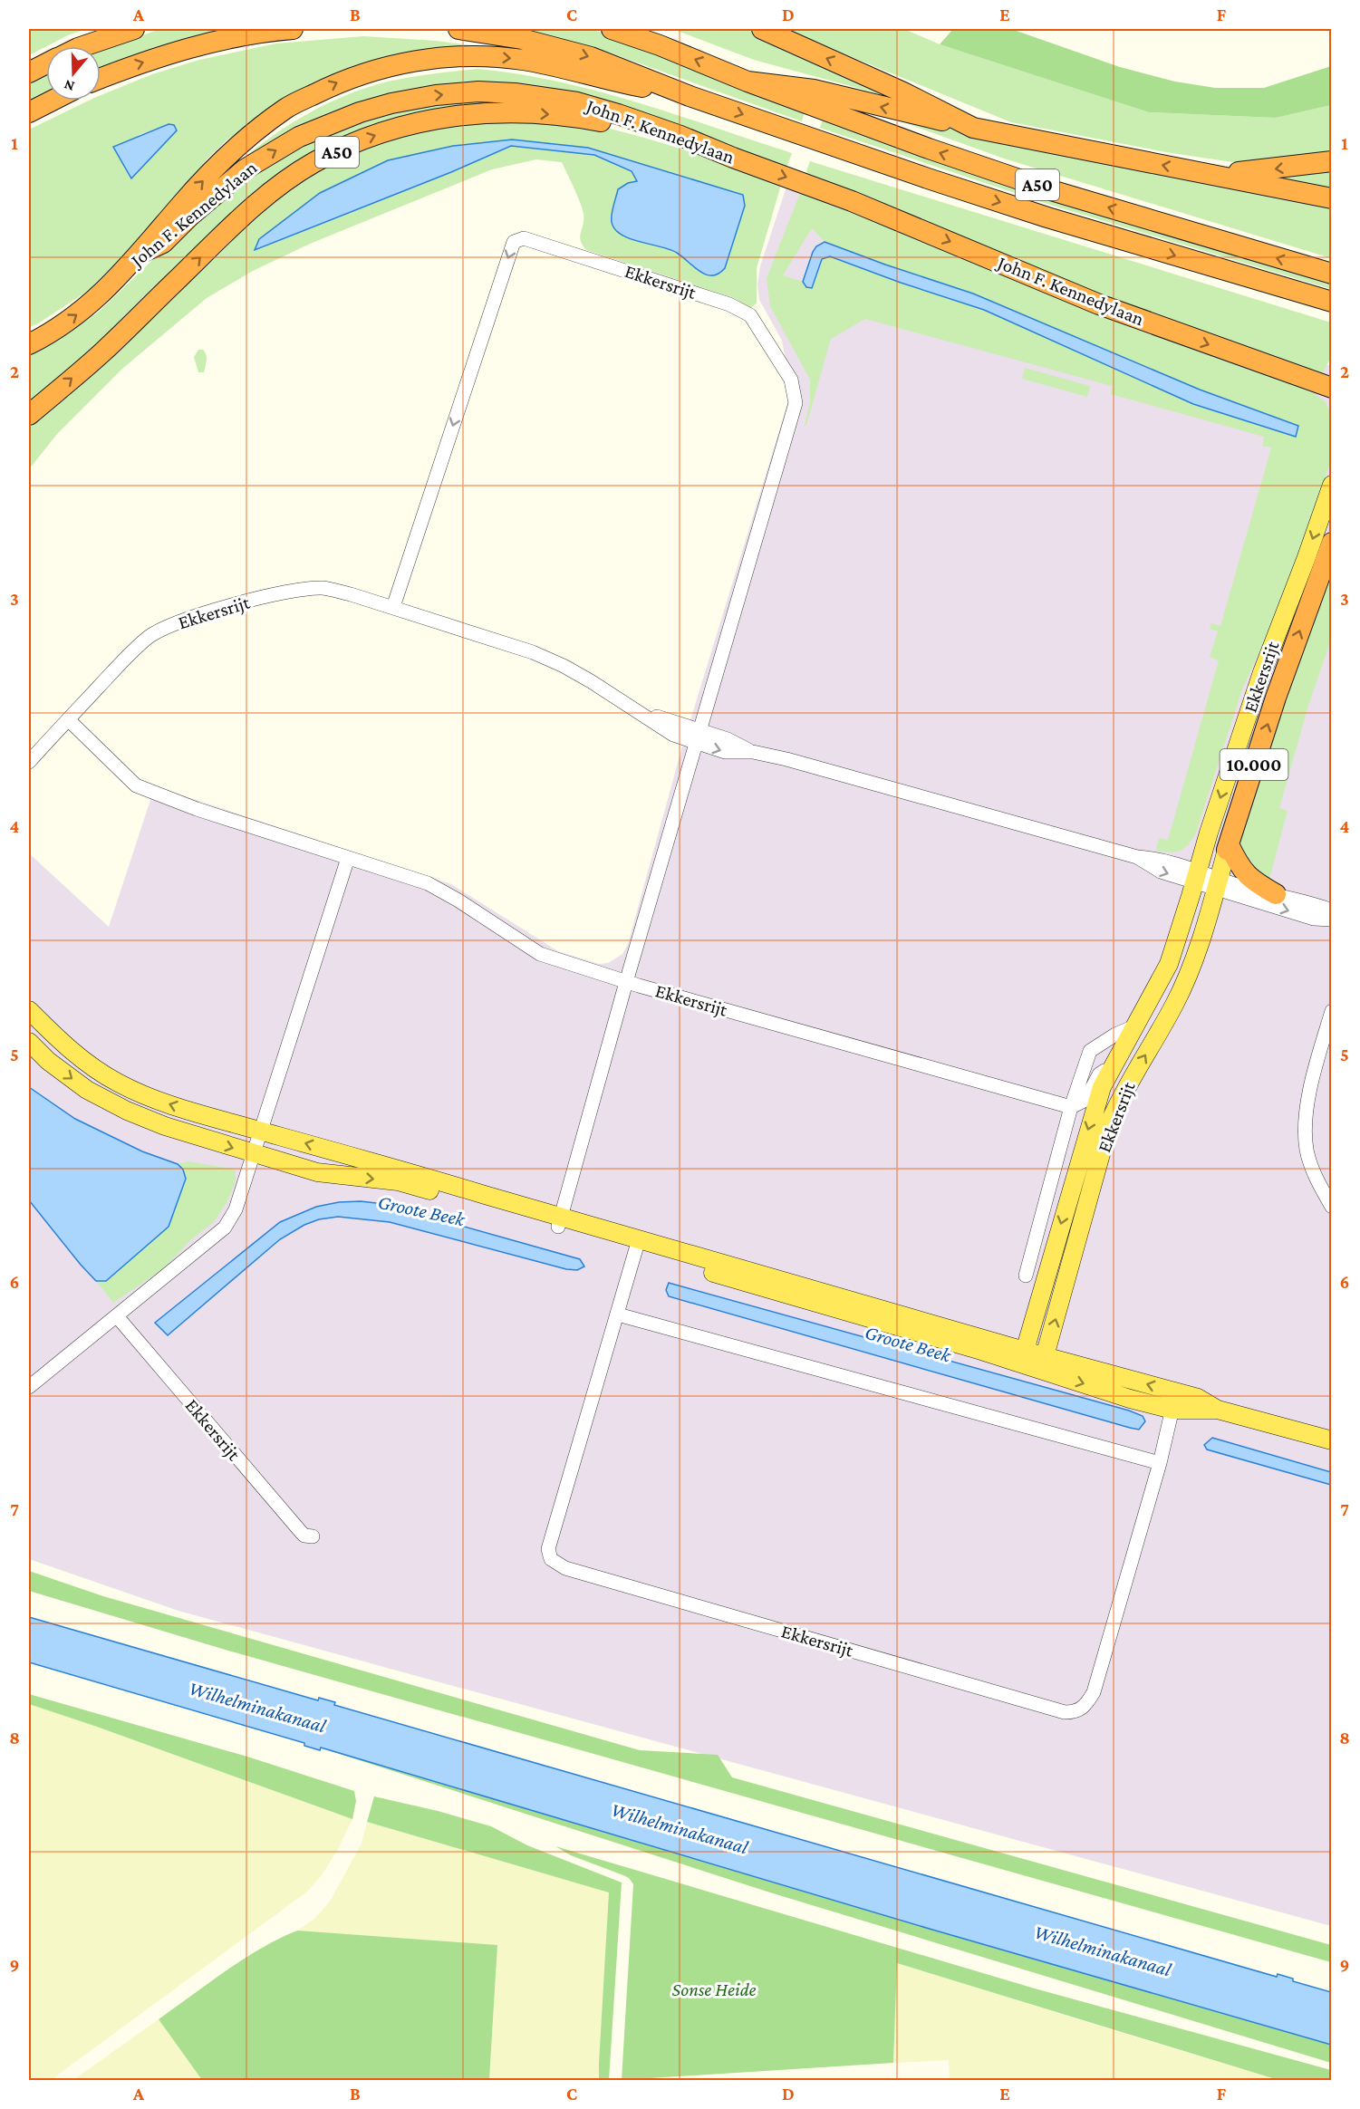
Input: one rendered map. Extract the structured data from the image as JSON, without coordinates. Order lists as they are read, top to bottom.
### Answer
{
  "streets": {
    "highway": [
      "John F. Kennedylaan",
      "A50",
      "Ekkersrijt",
      "10.000"
    ]
  },
  "crossings": [
    ["John F. Kennedylaan", "A50"]
  ],
  "water": ["Groote Beek", "Wilhelminakanaal"],
  "parks": ["Sonse Heide"],
  "north": "bottom",
  "grid": {
    "columns": [
      "A",
      "B",
      "C",
      "D",
      "E",
      "F"
    ],
    "rows": [
      "1",
      "2",
      "3",
      "4",
      "5",
      "6",
      "7",
      "8",
      "9"
    ]
  }
}
